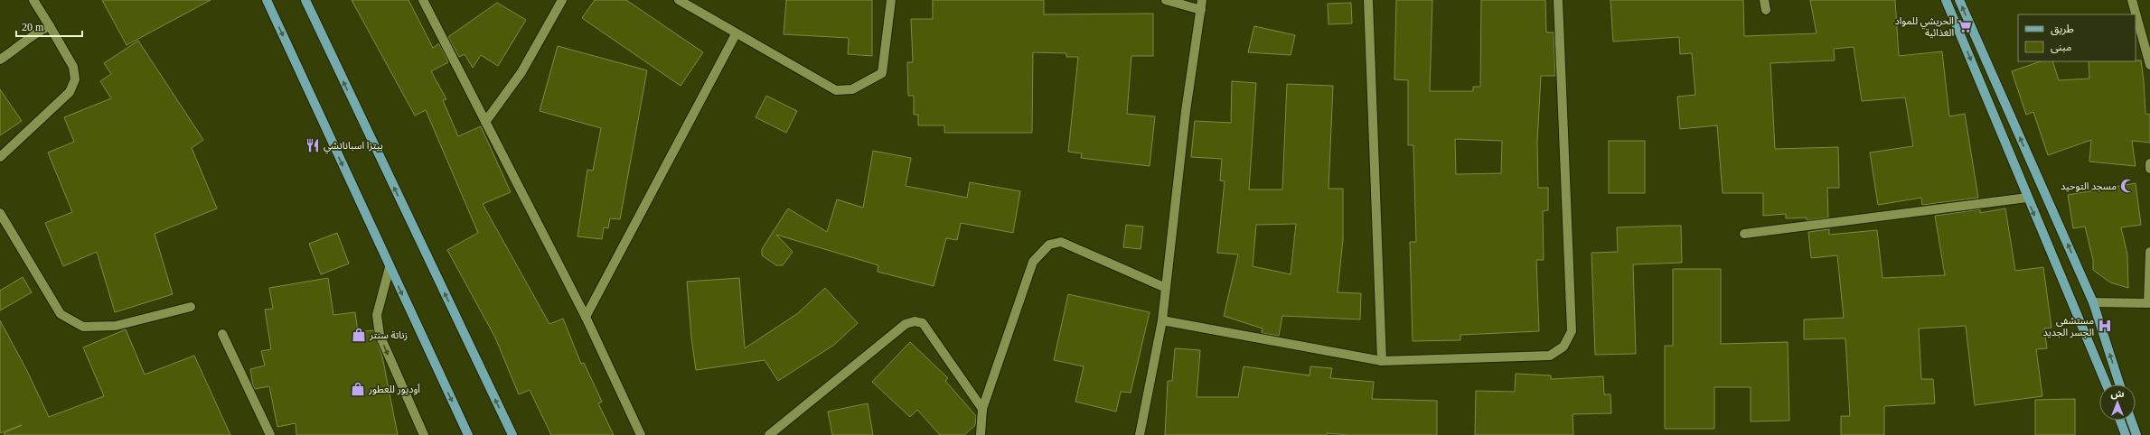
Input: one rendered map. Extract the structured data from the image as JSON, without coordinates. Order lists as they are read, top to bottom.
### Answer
{
  "places": {
    "supermarket": ["الحريشي للمواد الغذائية"],
    "restaurant": ["بيتزا اسباناتشي"],
    "mosque": ["مسجد التوحيد"],
    "hospital": ["مستشفى الجسر الجديد"],
    "shop": ["زناتة سنتر", "أوديور للعطور"]
  },
  "legend": ["طريق", "مبنى"],
  "scale_bar": "20 m",
  "north": "top"
}
